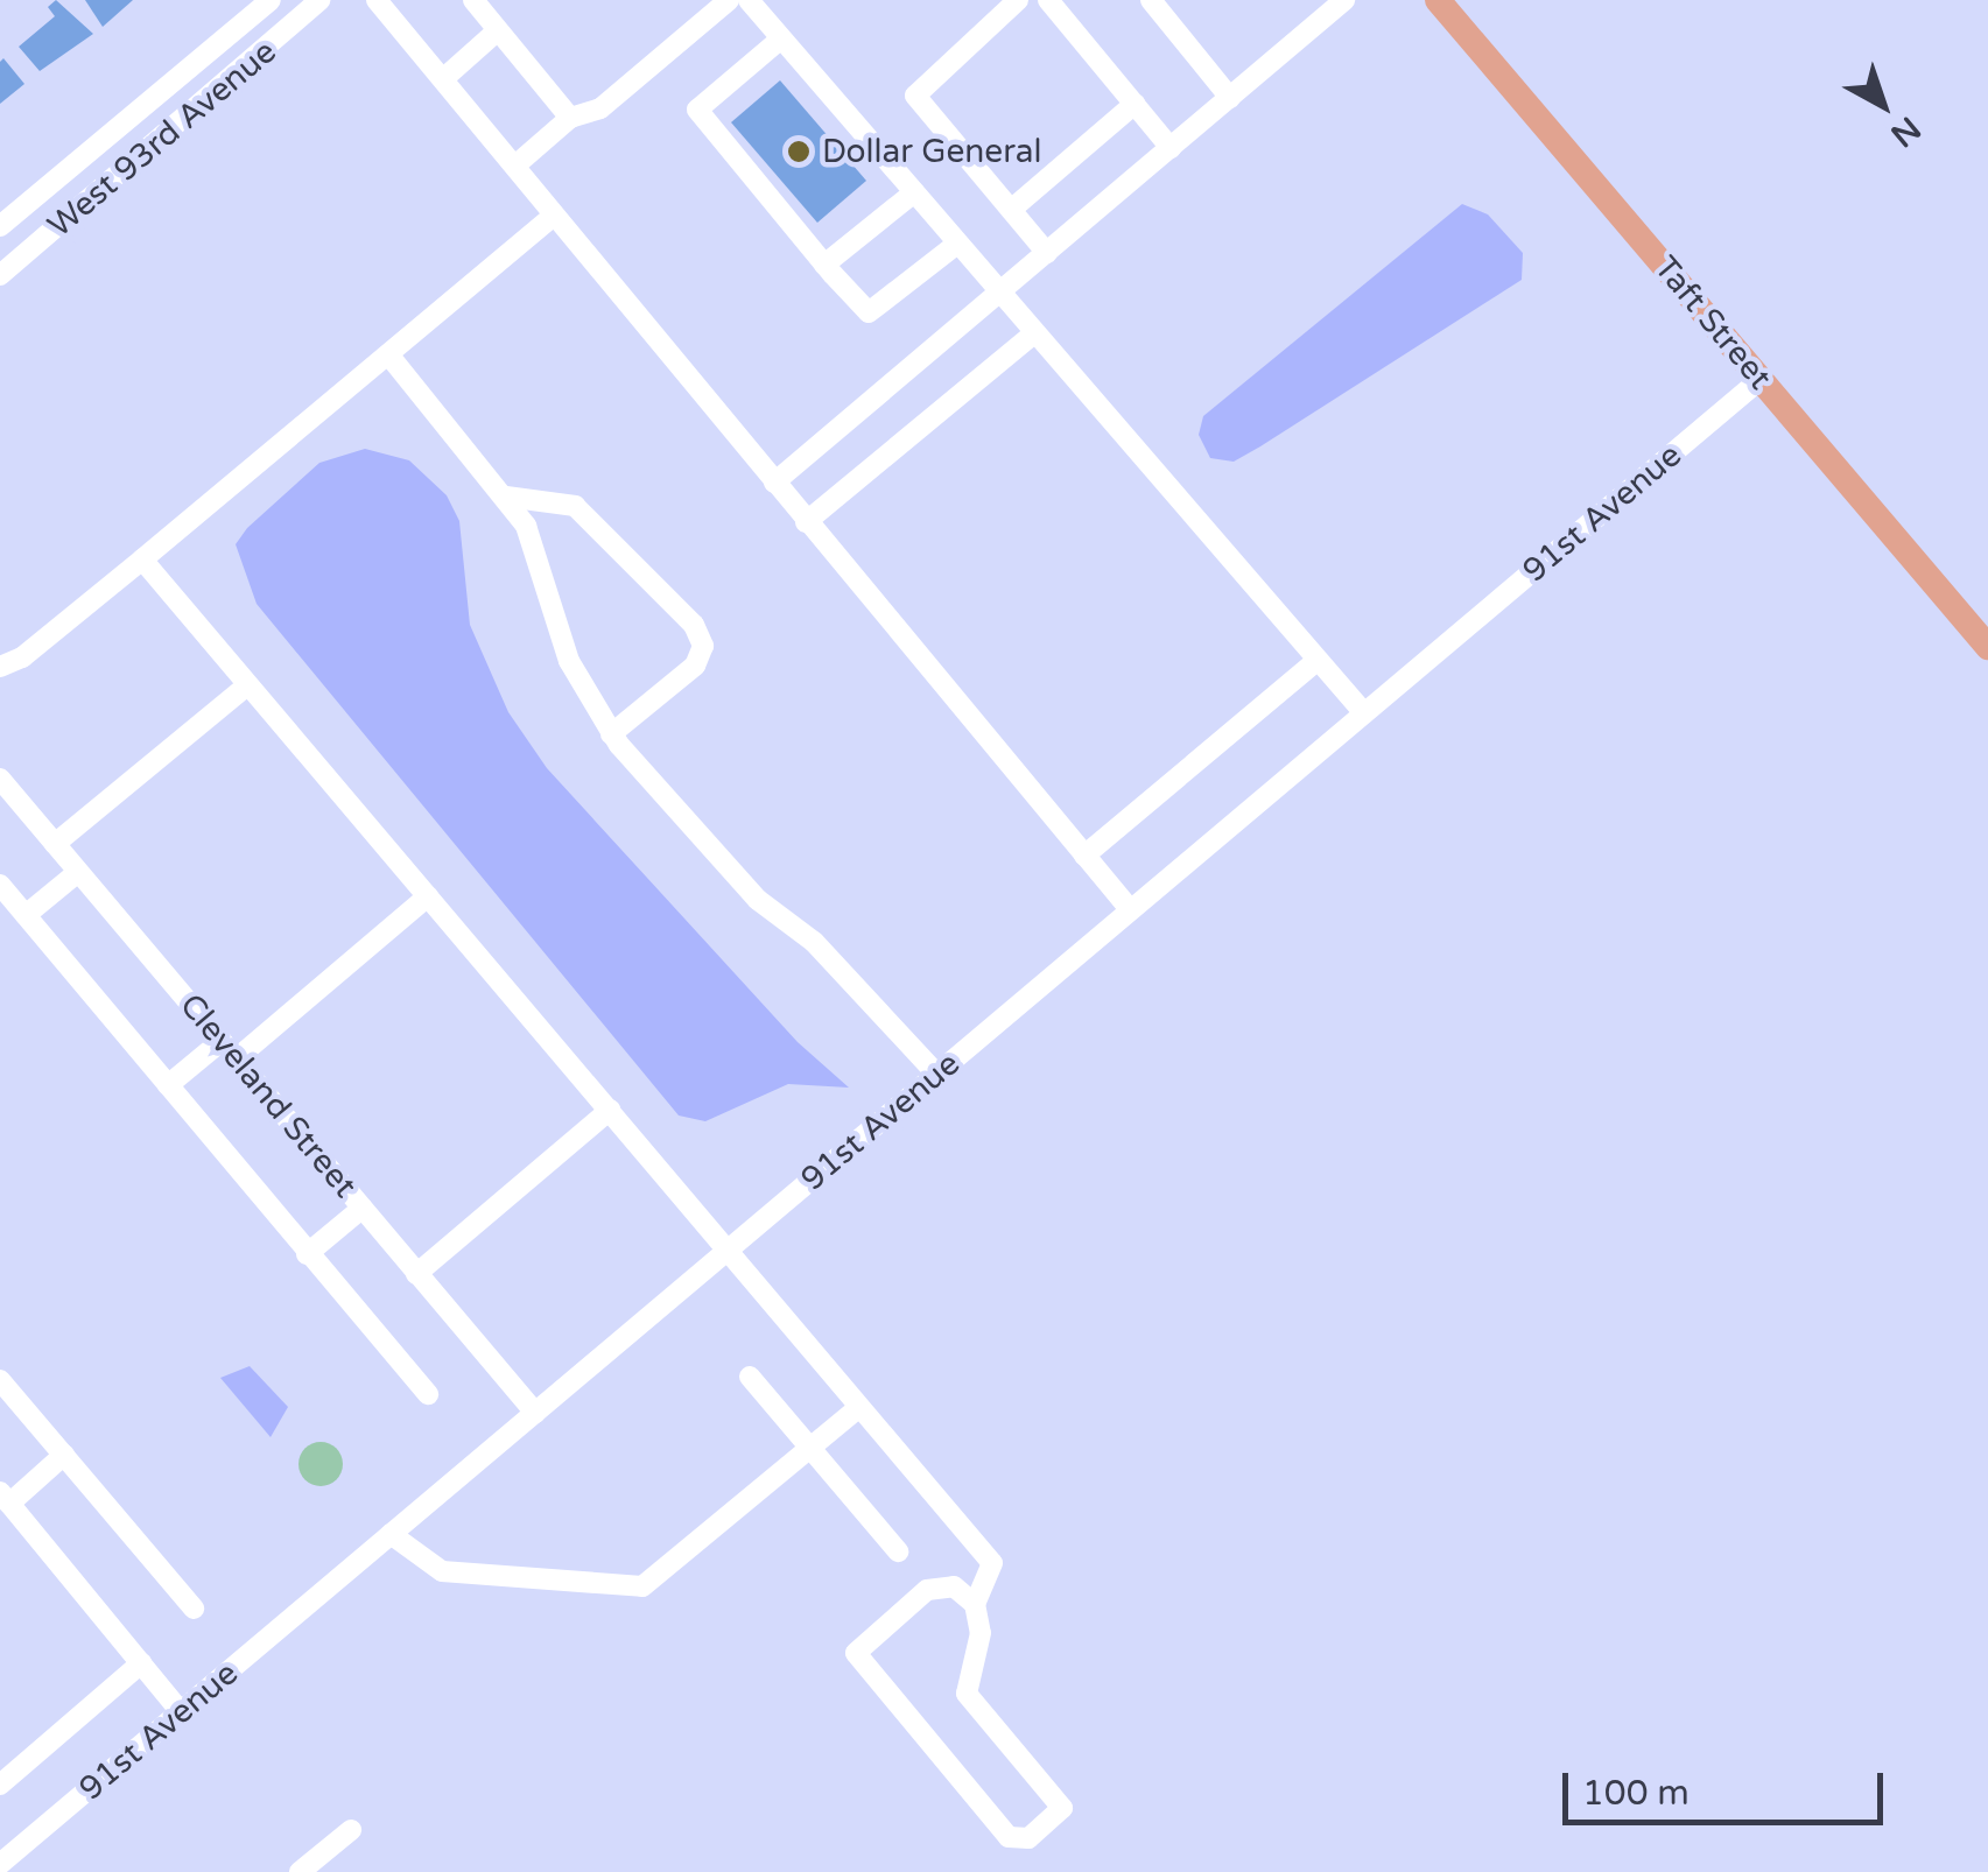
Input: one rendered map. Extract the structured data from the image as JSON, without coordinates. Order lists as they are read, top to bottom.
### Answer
{
  "streets": {
    "main road": ["Taft Street"],
    "street": ["West 93rd Avenue", "91st Avenue", "Cleveland Street"]
  },
  "crossings": [
    ["Taft Street", "91st Avenue"],
    ["91st Avenue", "Cleveland Street"]
  ],
  "places": ["Dollar General"],
  "scale_bar": "100 m",
  "north": "bottom right"
}
